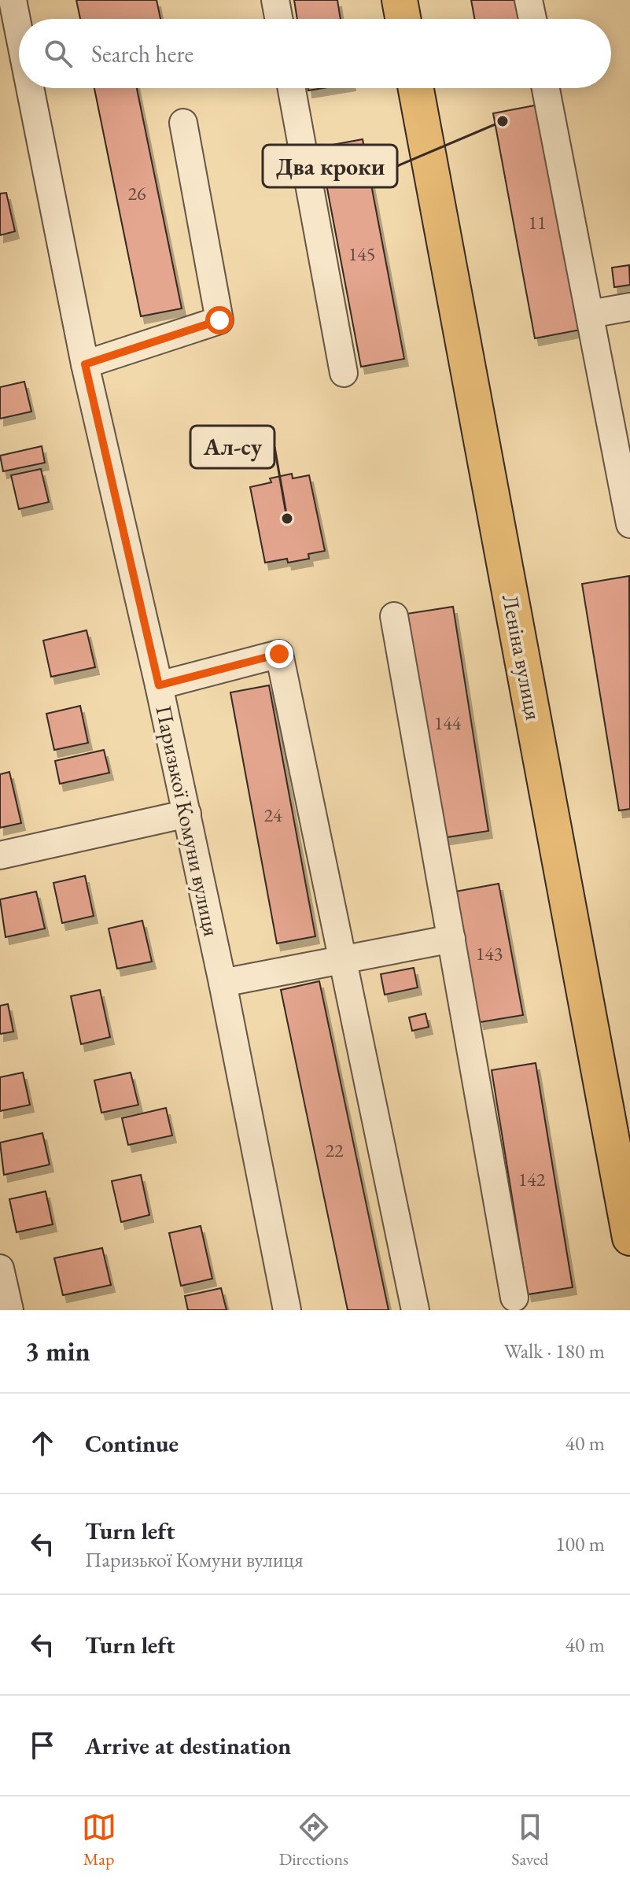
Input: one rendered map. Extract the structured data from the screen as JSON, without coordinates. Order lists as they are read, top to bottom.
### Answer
{
  "streets": {
    "main road": ["Леніна вулиця"],
    "street": ["Паризької Комуни вулиця"]
  },
  "places": ["Два кроки", "Ал-су"],
  "house_numbers": [
    "26",
    "11",
    "145",
    "144",
    "24",
    "143",
    "22",
    "142"
  ],
  "page": {
    "search": "Search here",
    "heading": ["3 min", "Walk · 180 m"],
    "list": [
      ["Continue", "40 m"],
      ["Turn left", "Паризької Комуни вулиця", "100 m"],
      ["Turn left", "40 m"],
      "Arrive at destination"
    ],
    "nav": ["Map", "Directions", "Saved"]
  }
}
